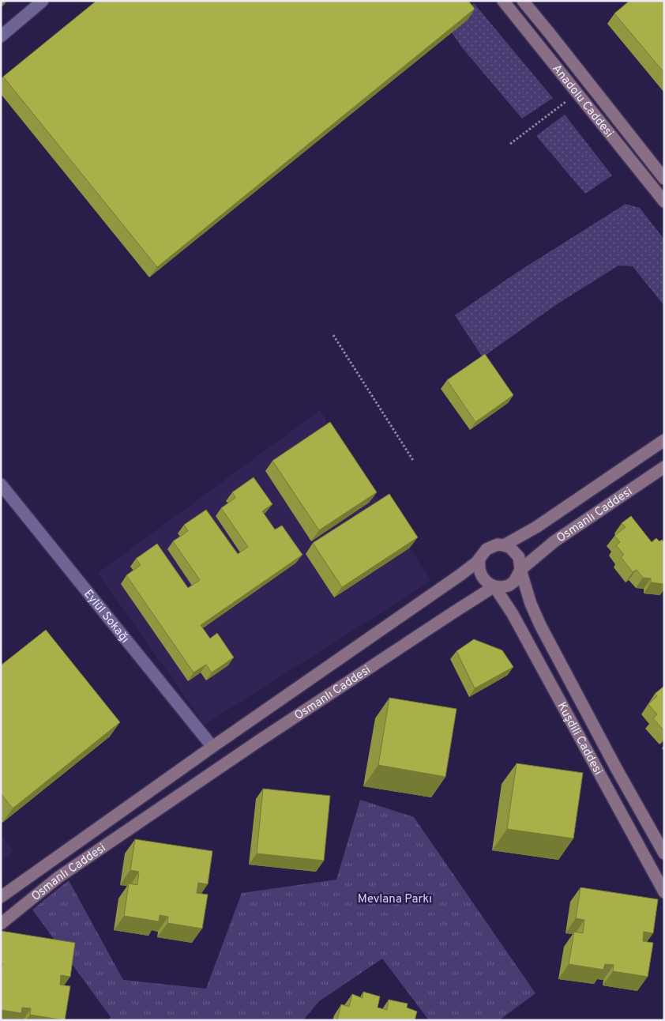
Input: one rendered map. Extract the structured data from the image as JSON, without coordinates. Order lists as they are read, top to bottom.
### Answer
{
  "streets": {
    "main road": ["Anadolu Caddesi", "Osmanlı Caddesi", "Kuşdili Caddesi"],
    "street": ["Eylül Sokağı"]
  },
  "crossings": [
    ["Osmanlı Caddesi", "Eylül Sokağı"],
    ["Osmanlı Caddesi", "Kuşdili Caddesi"]
  ],
  "parks": ["Mevlana Parkı"]
}
